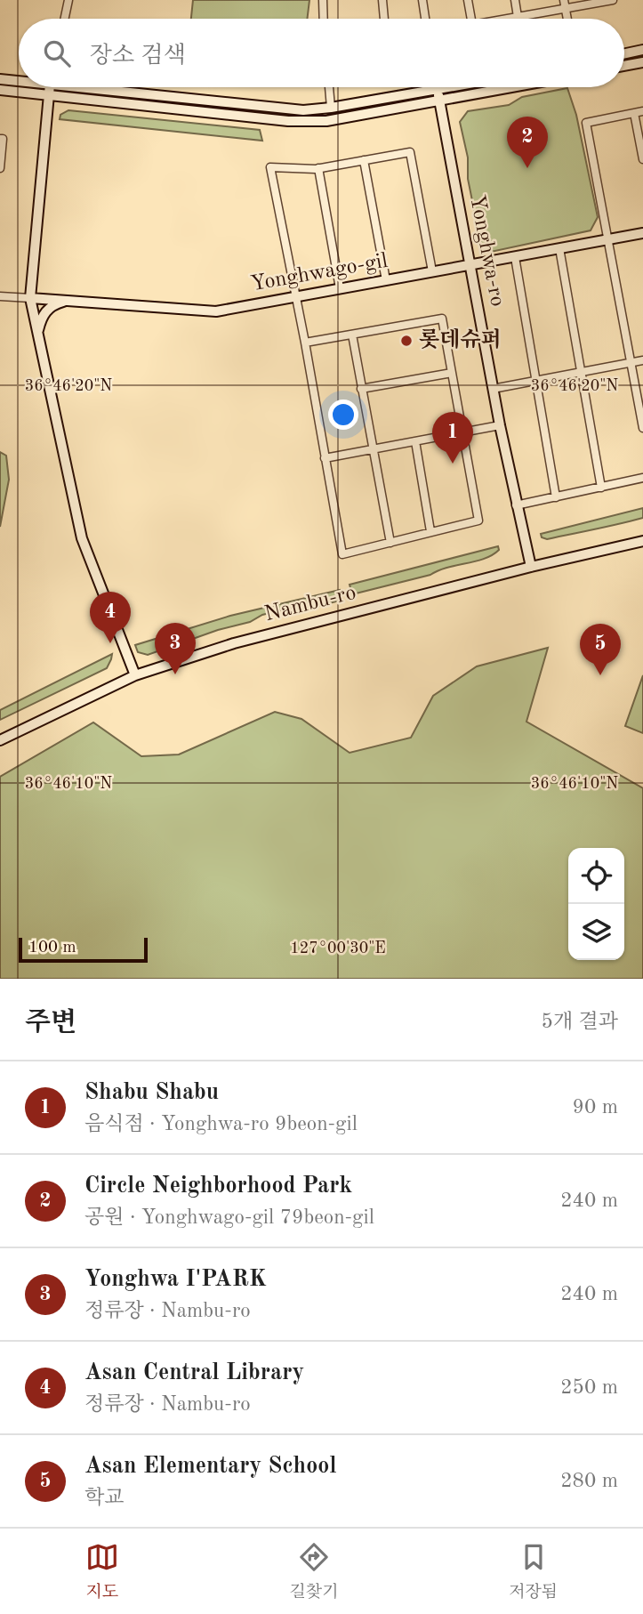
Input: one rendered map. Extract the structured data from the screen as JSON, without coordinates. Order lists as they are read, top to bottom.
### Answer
{
  "streets": {
    "street": ["Yonghwa-ro", "Yonghwago-gil", "Nambu-ro"]
  },
  "crossings": [
    ["Yonghwa-ro", "Yonghwago-gil"],
    ["Yonghwa-ro", "Nambu-ro"]
  ],
  "places": ["롯데슈퍼"],
  "scale_bar": "100 m",
  "page": {
    "search": "장소 검색",
    "pins": [
      "2",
      "1",
      "4",
      "3",
      "5"
    ],
    "scale": "100 m",
    "heading": ["주변", "5개 결과"],
    "list": [
      {
        "mark": "1",
        "name": "Shabu Shabu",
        "note": "음식점 · Yonghwa-ro 9beon-gil",
        "value": "90 m"
      },
      {
        "mark": "2",
        "name": "Circle Neighborhood Park",
        "note": "공원 · Yonghwago-gil 79beon-gil",
        "value": "240 m"
      },
      {
        "mark": "3",
        "name": "Yonghwa I'PARK",
        "note": "정류장 · Nambu-ro",
        "value": "240 m"
      },
      {
        "mark": "4",
        "name": "Asan Central Library",
        "note": "정류장 · Nambu-ro",
        "value": "250 m"
      },
      {
        "mark": "5",
        "name": "Asan Elementary School",
        "note": "학교",
        "value": "280 m"
      }
    ],
    "nav": ["지도", "길찾기", "저장됨"]
  },
  "coordinates": ["36°46'20\"N", "36°46'10\"N", "127°00'30\"E"]
}
